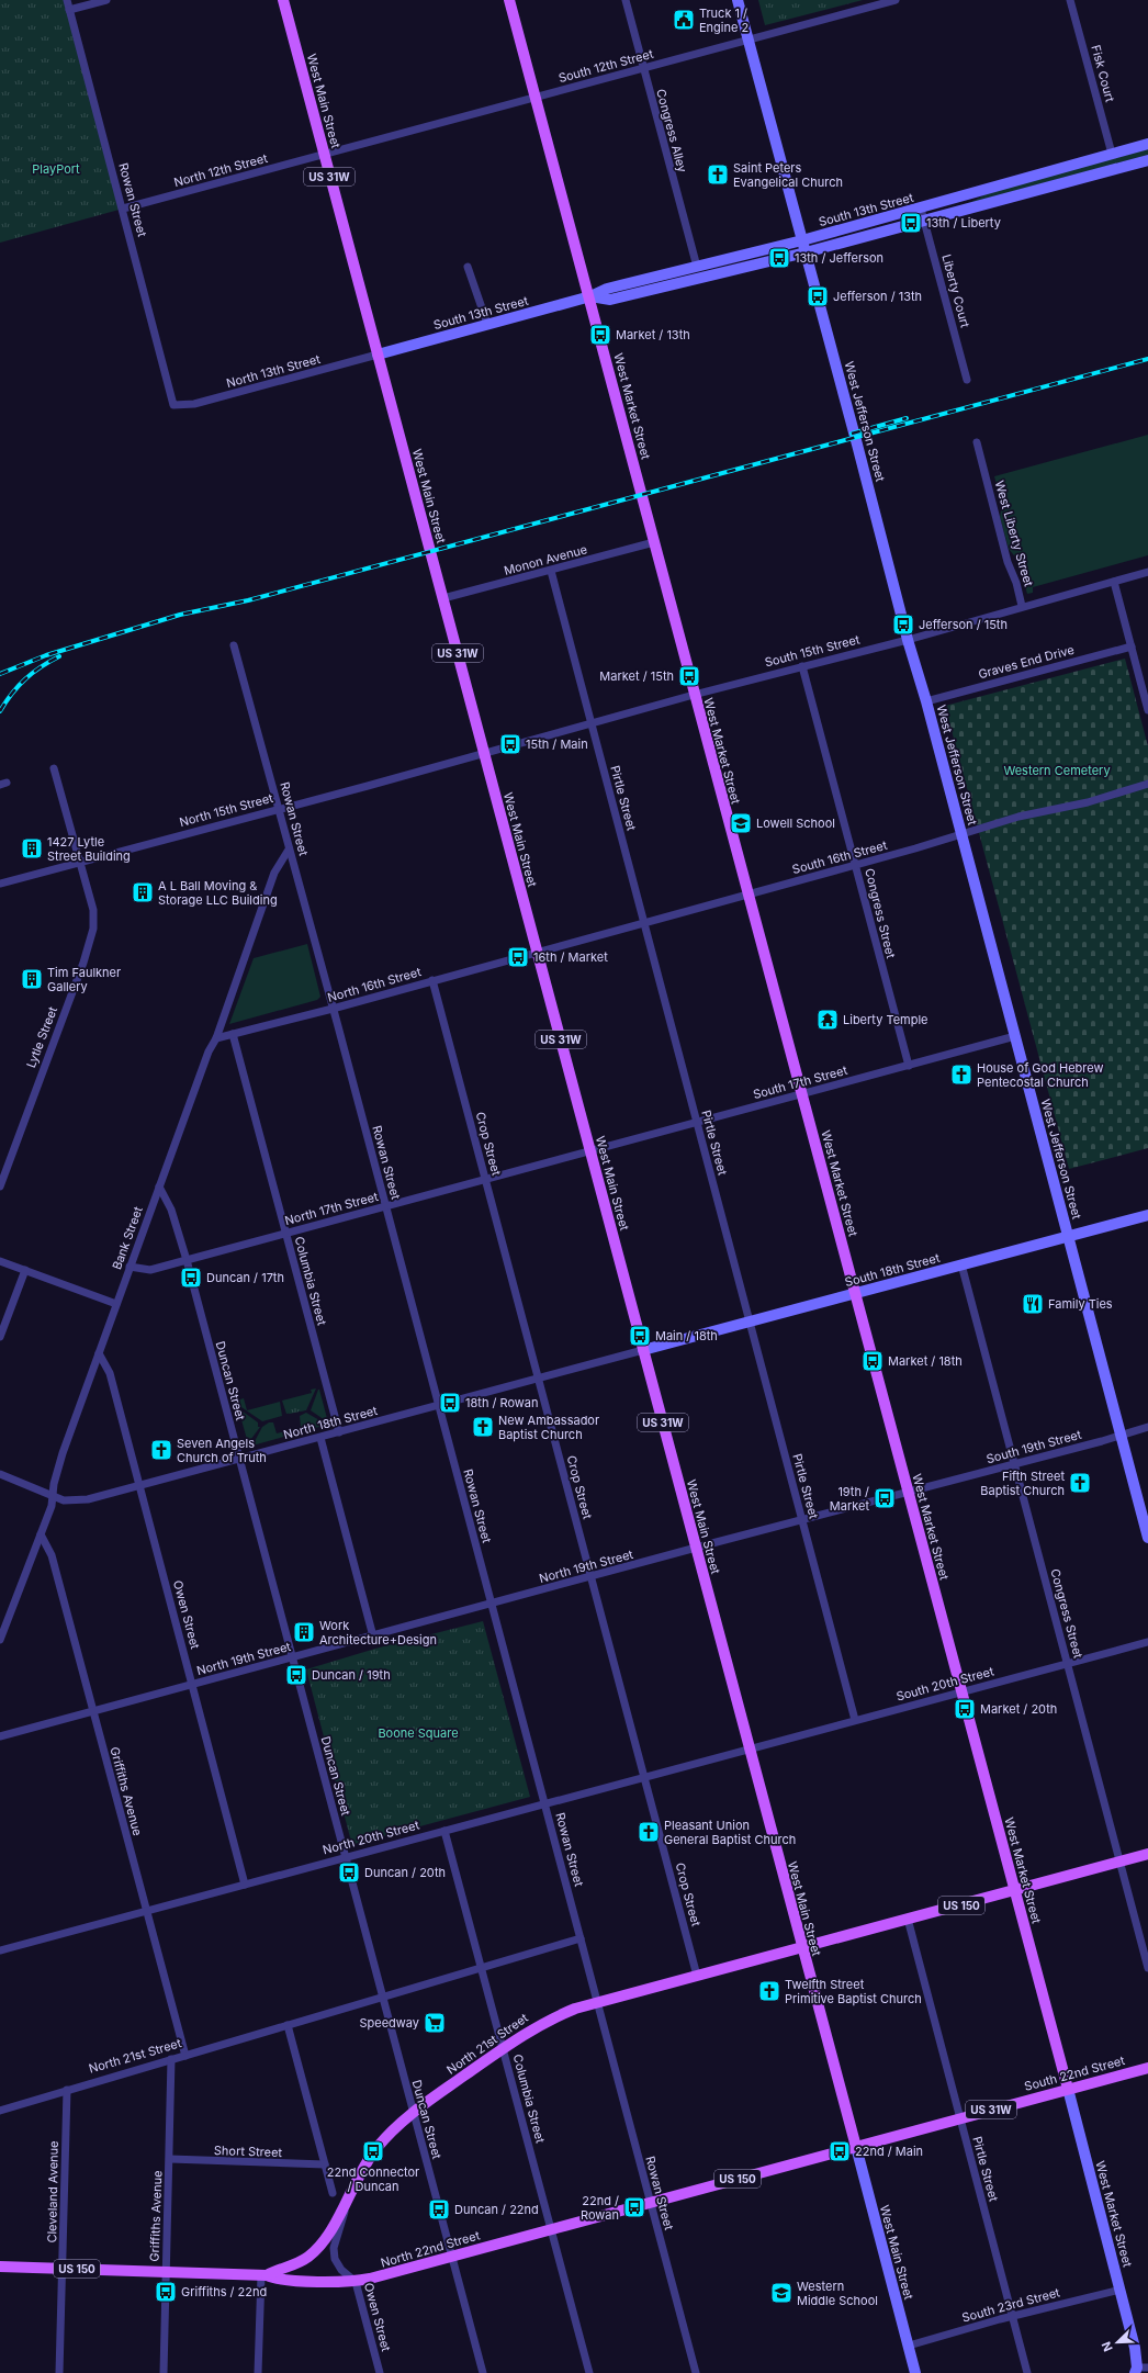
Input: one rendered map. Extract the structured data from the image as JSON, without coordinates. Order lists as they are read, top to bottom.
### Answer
{
  "streets": {
    "main road": [
      "West Main Street",
      "US 31W",
      "West Market Street",
      "US 150",
      "North 21st Street",
      "South 22nd Street",
      "North 22nd Street"
    ],
    "street": [
      "South 12th Street",
      "Fisk Court",
      "Congress Alley",
      "North 12th Street",
      "Rowan Street",
      "South 13th Street",
      "Liberty Court",
      "North 13th Street",
      "West Jefferson Street",
      "West Liberty Street",
      "Monon Avenue",
      "South 15th Street",
      "Graves End Drive",
      "Pirtle Street",
      "North 15th Street",
      "South 16th Street",
      "Congress Street",
      "North 16th Street",
      "Lytle Street",
      "South 17th Street",
      "Crop Street",
      "North 17th Street",
      "Bank Street",
      "South 18th Street",
      "Columbia Street",
      "Duncan Street",
      "North 18th Street",
      "South 19th Street",
      "North 19th Street",
      "Owen Street",
      "South 20th Street",
      "Griffiths Avenue",
      "North 20th Street",
      "Short Street",
      "Cleveland Avenue",
      "South 23rd Street"
    ]
  },
  "crossings": [
    ["South 12th Street", "West Main Street"],
    ["South 12th Street", "Congress Alley"],
    ["South 12th Street", "North 12th Street"],
    ["South 12th Street", "West Market Street"],
    ["South 12th Street", "West Jefferson Street"],
    ["Fisk Court", "South 13th Street"],
    ["West Main Street", "North 12th Street"],
    ["West Main Street", "South 13th Street"],
    ["West Main Street", "North 13th Street"],
    ["West Main Street", "Monon Avenue"],
    ["West Main Street", "South 15th Street"],
    ["West Main Street", "North 15th Street"],
    ["West Main Street", "South 16th Street"],
    ["West Main Street", "North 16th Street"],
    ["West Main Street", "South 17th Street"],
    ["West Main Street", "North 17th Street"],
    ["West Main Street", "South 18th Street"],
    ["West Main Street", "North 18th Street"],
    ["West Main Street", "South 19th Street"],
    ["West Main Street", "North 19th Street"],
    ["West Main Street", "South 20th Street"],
    ["West Main Street", "North 20th Street"],
    ["West Main Street", "US 150"],
    ["West Main Street", "North 21st Street"],
    ["West Main Street", "South 22nd Street"],
    ["West Main Street", "North 22nd Street"],
    ["West Main Street", "South 23rd Street"],
    ["Congress Alley", "South 13th Street"],
    ["North 12th Street", "Rowan Street"],
    ["Rowan Street", "North 13th Street"],
    ["Rowan Street", "North 15th Street"],
    ["Rowan Street", "North 16th Street"],
    ["Rowan Street", "North 17th Street"],
    ["Rowan Street", "Bank Street"],
    ["Rowan Street", "North 18th Street"],
    ["Rowan Street", "North 19th Street"],
    ["Rowan Street", "North 20th Street"],
    ["Rowan Street", "North 21st Street"],
    ["Rowan Street", "North 22nd Street"],
    ["South 13th Street", "Liberty Court"],
    ["South 13th Street", "North 13th Street"],
    ["South 13th Street", "West Market Street"],
    ["South 13th Street", "West Jefferson Street"],
    ["West Market Street", "Monon Avenue"],
    ["West Market Street", "South 15th Street"],
    ["West Market Street", "South 16th Street"],
    ["West Market Street", "South 17th Street"],
    ["West Market Street", "South 18th Street"],
    ["West Market Street", "South 19th Street"],
    ["West Market Street", "South 20th Street"],
    ["West Market Street", "US 150"],
    ["West Market Street", "South 22nd Street"],
    ["West Market Street", "South 23rd Street"],
    ["West Jefferson Street", "South 15th Street"],
    ["West Jefferson Street", "Graves End Drive"],
    ["West Jefferson Street", "South 16th Street"],
    ["West Jefferson Street", "South 17th Street"],
    ["West Jefferson Street", "South 18th Street"],
    ["West Jefferson Street", "South 19th Street"],
    ["West Liberty Street", "South 15th Street"],
    ["Monon Avenue", "Pirtle Street"],
    ["South 15th Street", "Pirtle Street"],
    ["South 15th Street", "North 15th Street"],
    ["South 15th Street", "Congress Street"],
    ["Pirtle Street", "South 16th Street"],
    ["Pirtle Street", "South 17th Street"],
    ["Pirtle Street", "South 18th Street"],
    ["Pirtle Street", "South 19th Street"],
    ["Pirtle Street", "South 20th Street"],
    ["Pirtle Street", "US 150"],
    ["Pirtle Street", "South 22nd Street"],
    ["Pirtle Street", "South 23rd Street"],
    ["North 15th Street", "Lytle Street"],
    ["South 16th Street", "Congress Street"],
    ["South 16th Street", "North 16th Street"],
    ["Congress Street", "South 17th Street"],
    ["Congress Street", "South 18th Street"],
    ["Congress Street", "South 19th Street"],
    ["Congress Street", "South 20th Street"],
    ["North 16th Street", "Crop Street"],
    ["North 16th Street", "Bank Street"],
    ["North 16th Street", "Columbia Street"],
    ["South 17th Street", "North 17th Street"],
    ["Crop Street", "North 17th Street"],
    ["Crop Street", "North 18th Street"],
    ["Crop Street", "North 19th Street"],
    ["Crop Street", "North 20th Street"],
    ["Crop Street", "North 21st Street"],
    ["North 17th Street", "Bank Street"],
    ["North 17th Street", "Columbia Street"],
    ["North 17th Street", "Duncan Street"],
    ["Bank Street", "Duncan Street"],
    ["Bank Street", "North 18th Street"],
    ["Bank Street", "Owen Street"],
    ["Bank Street", "Griffiths Avenue"],
    ["South 18th Street", "North 18th Street"],
    ["Columbia Street", "North 18th Street"],
    ["Columbia Street", "North 20th Street"],
    ["Columbia Street", "North 21st Street"],
    ["Columbia Street", "North 22nd Street"],
    ["Duncan Street", "North 18th Street"],
    ["Duncan Street", "North 19th Street"],
    ["Duncan Street", "North 20th Street"],
    ["Duncan Street", "North 21st Street"],
    ["Duncan Street", "North 22nd Street"],
    ["North 18th Street", "Owen Street"],
    ["South 19th Street", "North 19th Street"],
    ["North 19th Street", "Owen Street"],
    ["North 19th Street", "Griffiths Avenue"],
    ["Owen Street", "North 20th Street"],
    ["Owen Street", "North 21st Street"],
    ["Owen Street", "North 22nd Street"],
    ["South 20th Street", "North 20th Street"],
    ["Griffiths Avenue", "North 20th Street"],
    ["Griffiths Avenue", "North 21st Street"],
    ["Griffiths Avenue", "Short Street"],
    ["Griffiths Avenue", "North 22nd Street"],
    ["US 150", "North 21st Street"],
    ["North 21st Street", "Cleveland Avenue"],
    ["North 21st Street", "North 22nd Street"],
    ["South 22nd Street", "North 22nd Street"],
    ["Cleveland Avenue", "North 22nd Street"]
  ],
  "parks": ["PlayPort", "Western Cemetery", "Boone Square"],
  "places": {
    "public building": ["Truck 1 / Engine 2"],
    "church": [
      "Saint Peters Evangelical Church",
      "House of God Hebrew Pentecostal Church",
      "New Ambassador Baptist Church",
      "Seven Angels Church of Truth",
      "Fifth Street Baptist Church",
      "Pleasant Union General Baptist Church",
      "Twelfth Street Primitive Baptist Church"
    ],
    "bus stop": [
      "13th / Liberty",
      "13th / Jefferson",
      "Jefferson / 13th",
      "Market / 13th",
      "Jefferson / 15th",
      "Market / 15th",
      "15th / Main",
      "16th / Market",
      "Duncan / 17th",
      "Main / 18th",
      "Market / 18th",
      "18th / Rowan",
      "19th / Market",
      "Duncan / 19th",
      "Market / 20th",
      "Duncan / 20th",
      "22nd Connector / Duncan",
      "22nd / Main",
      "22nd / Rowan",
      "Duncan / 22nd",
      "Griffiths / 22nd"
    ],
    "school or university": ["Lowell School", "Western Middle School"],
    "building": [
      "1427 Lytle Street Building",
      "A L Ball Moving & Storage LLC Building",
      "Tim Faulkner Gallery",
      "Work Architecture+Design"
    ],
    "temple": ["Liberty Temple"],
    "restaurant": ["Family Ties"],
    "supermarket": ["Speedway"]
  },
  "north": "bottom left"
}
